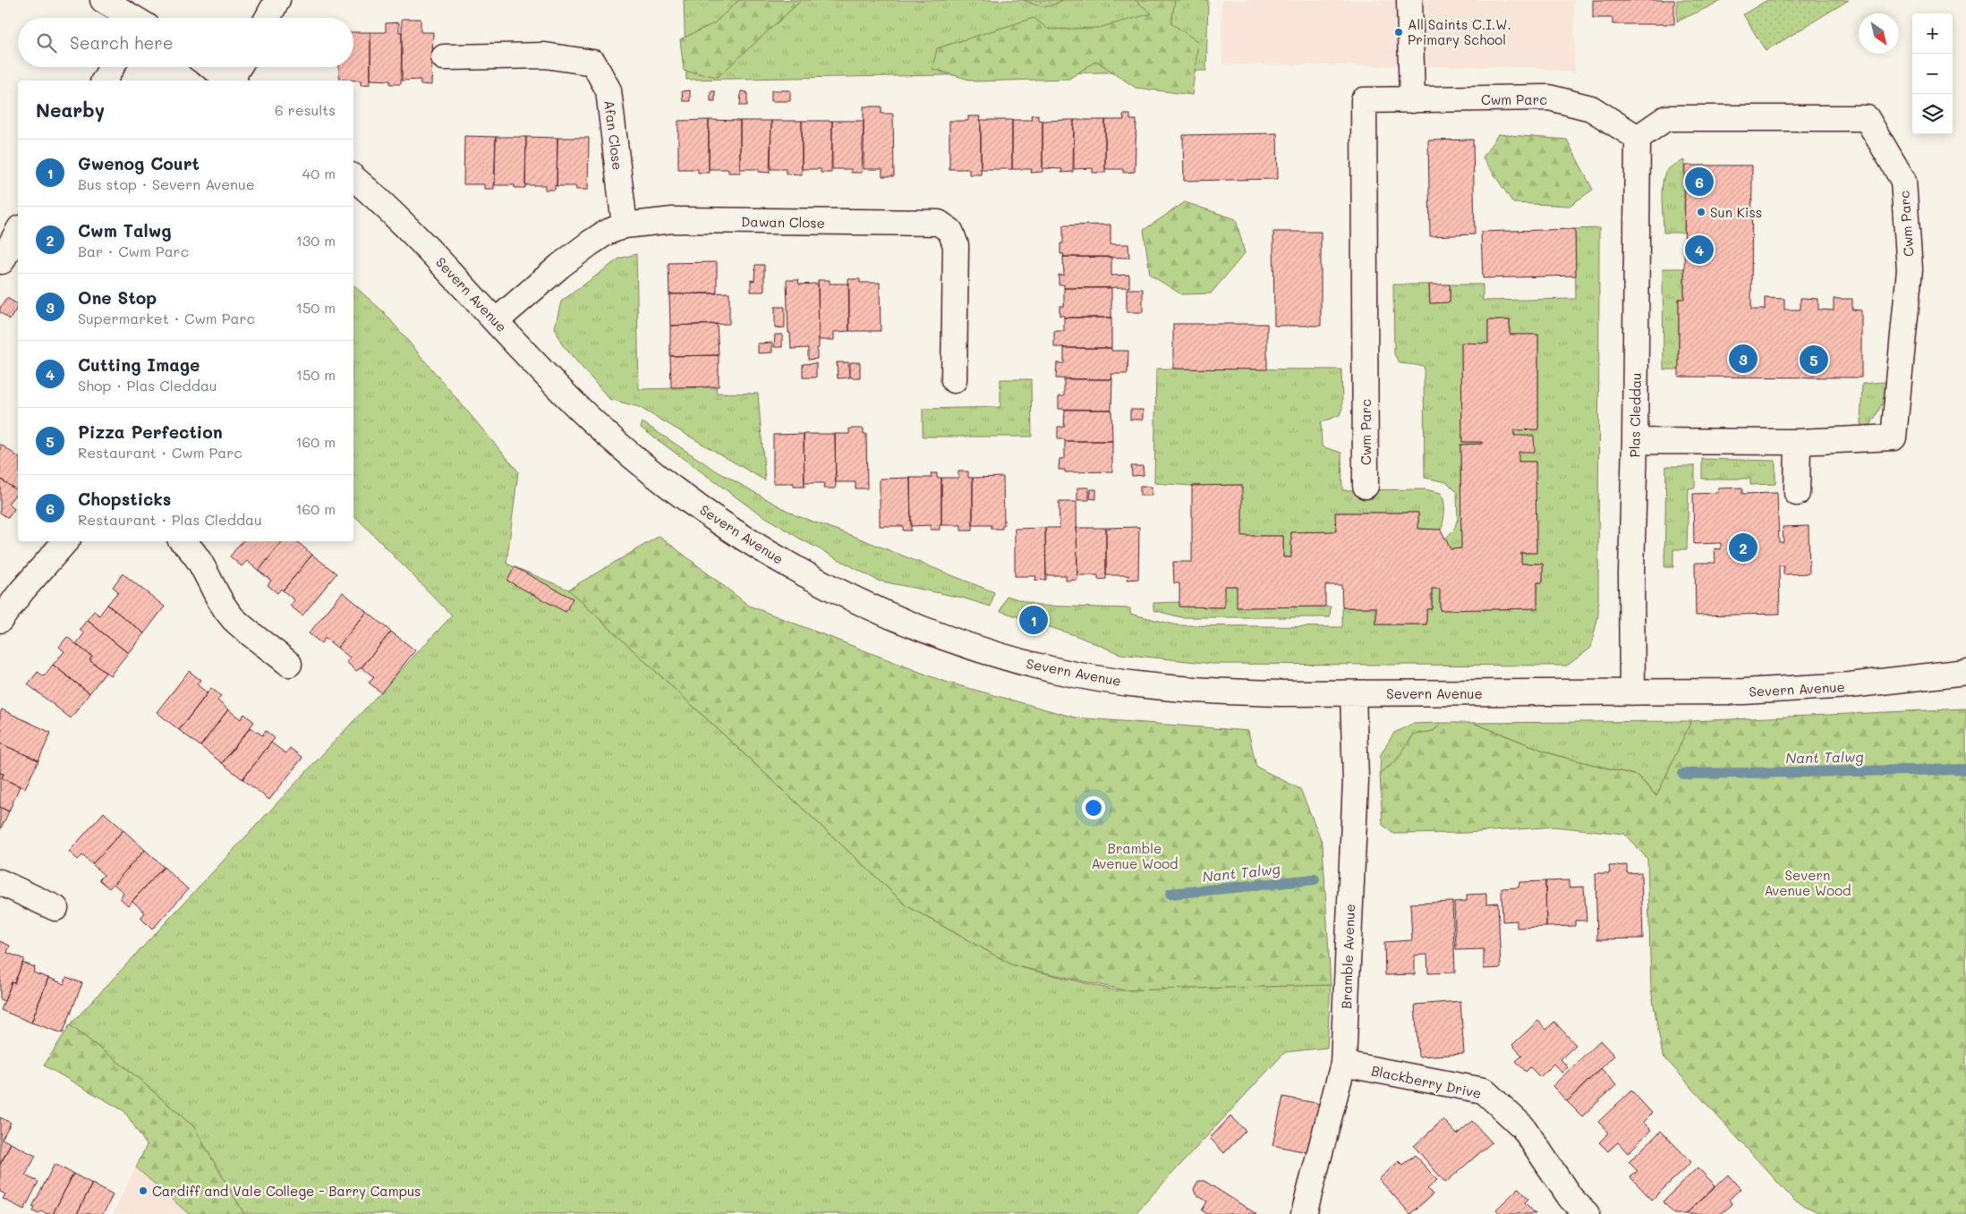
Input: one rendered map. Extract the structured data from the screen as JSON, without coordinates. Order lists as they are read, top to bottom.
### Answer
{
  "streets": {
    "street": [
      "Cwm Parc",
      "Afan Close",
      "Dawan Close",
      "Severn Avenue",
      "Plas Cleddau",
      "Bramble Avenue",
      "Blackberry Drive"
    ]
  },
  "crossings": [
    ["Cwm Parc", "Plas Cleddau"],
    ["Afan Close", "Dawan Close"],
    ["Dawan Close", "Severn Avenue"],
    ["Severn Avenue", "Plas Cleddau"],
    ["Severn Avenue", "Bramble Avenue"],
    ["Bramble Avenue", "Blackberry Drive"]
  ],
  "water": ["Nant Talwg"],
  "parks": ["Bramble Avenue Wood", "Severn Avenue Wood"],
  "places": ["All Saints C.I.W. Primary School", "Sun Kiss", "Cardiff and Vale College - Barry Campus"],
  "north": "bottom right",
  "page": {
    "map_buttons": ["+", "−"],
    "search": "Search here",
    "heading": ["Nearby", "6 results"],
    "list": [
      {
        "mark": "1",
        "name": "Gwenog Court",
        "note": "Bus stop · Severn Avenue",
        "value": "40 m"
      },
      {
        "mark": "2",
        "name": "Cwm Talwg",
        "note": "Bar · Cwm Parc",
        "value": "130 m"
      },
      {
        "mark": "3",
        "name": "One Stop",
        "note": "Supermarket · Cwm Parc",
        "value": "150 m"
      },
      {
        "mark": "4",
        "name": "Cutting Image",
        "note": "Shop · Plas Cleddau",
        "value": "150 m"
      },
      {
        "mark": "5",
        "name": "Pizza Perfection",
        "note": "Restaurant · Cwm Parc",
        "value": "160 m"
      },
      {
        "mark": "6",
        "name": "Chopsticks",
        "note": "Restaurant · Plas Cleddau",
        "value": "160 m"
      }
    ],
    "pins": [
      "6",
      "4",
      "3",
      "5",
      "2",
      "1"
    ]
  }
}
